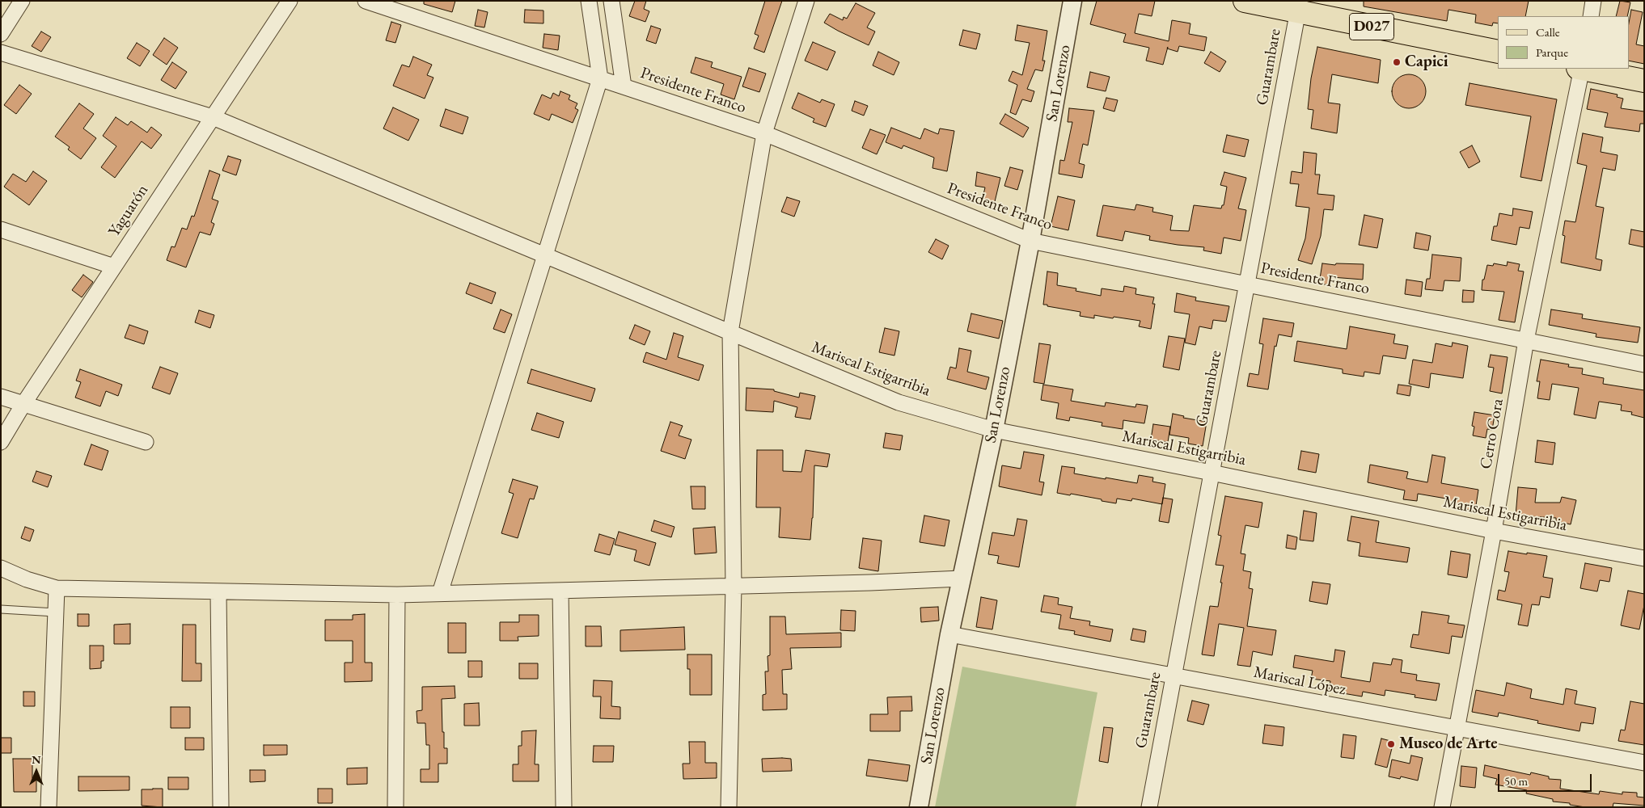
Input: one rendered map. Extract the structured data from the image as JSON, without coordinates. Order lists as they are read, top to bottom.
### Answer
{
  "streets": {
    "main road": ["D027"],
    "street": [
      "Guarambare",
      "San Lorenzo",
      "Presidente Franco",
      "Yaguarón",
      "Mariscal Estigarribia",
      "Cerro Cora",
      "Mariscal López"
    ]
  },
  "crossings": [
    ["D027", "Guarambare"],
    ["Guarambare", "Presidente Franco"],
    ["Guarambare", "Mariscal Estigarribia"],
    ["Guarambare", "Mariscal López"],
    ["San Lorenzo", "Presidente Franco"],
    ["San Lorenzo", "Mariscal Estigarribia"],
    ["San Lorenzo", "Mariscal López"],
    ["Presidente Franco", "Cerro Cora"],
    ["Yaguarón", "Mariscal Estigarribia"],
    ["Mariscal Estigarribia", "Cerro Cora"],
    ["Cerro Cora", "Mariscal López"]
  ],
  "places": ["Capici", "Museo de Arte"],
  "legend": ["Calle", "Parque"],
  "scale_bar": "50 m",
  "north": "top"
}
